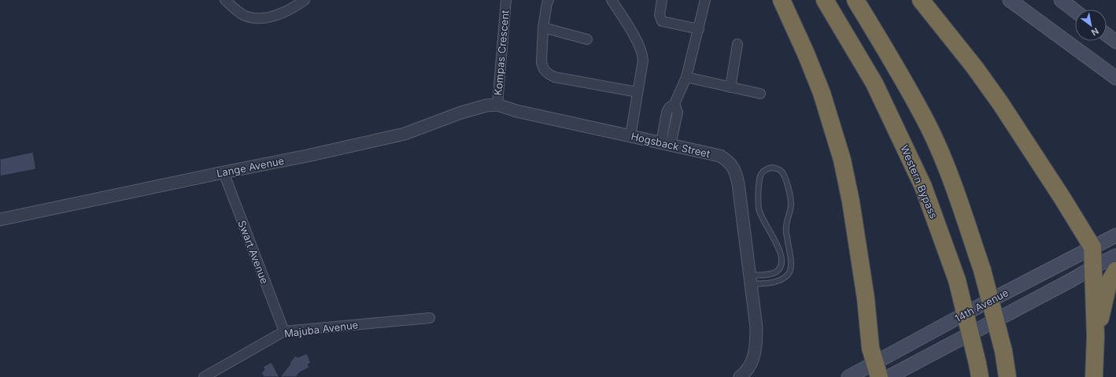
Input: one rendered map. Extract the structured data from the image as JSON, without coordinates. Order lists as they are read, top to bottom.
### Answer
{
  "streets": {
    "highway": ["Western Bypass"],
    "main road": ["14th Avenue"],
    "street": [
      "Kompas Crescent",
      "Hogsback Street",
      "Lange Avenue",
      "Swart Avenue",
      "Majuba Avenue"
    ]
  },
  "crossings": [
    ["Kompas Crescent", "Hogsback Street"],
    ["Kompas Crescent", "Lange Avenue"],
    ["Hogsback Street", "Lange Avenue"],
    ["Lange Avenue", "Swart Avenue"],
    ["Swart Avenue", "Majuba Avenue"]
  ],
  "north": "bottom right"
}
